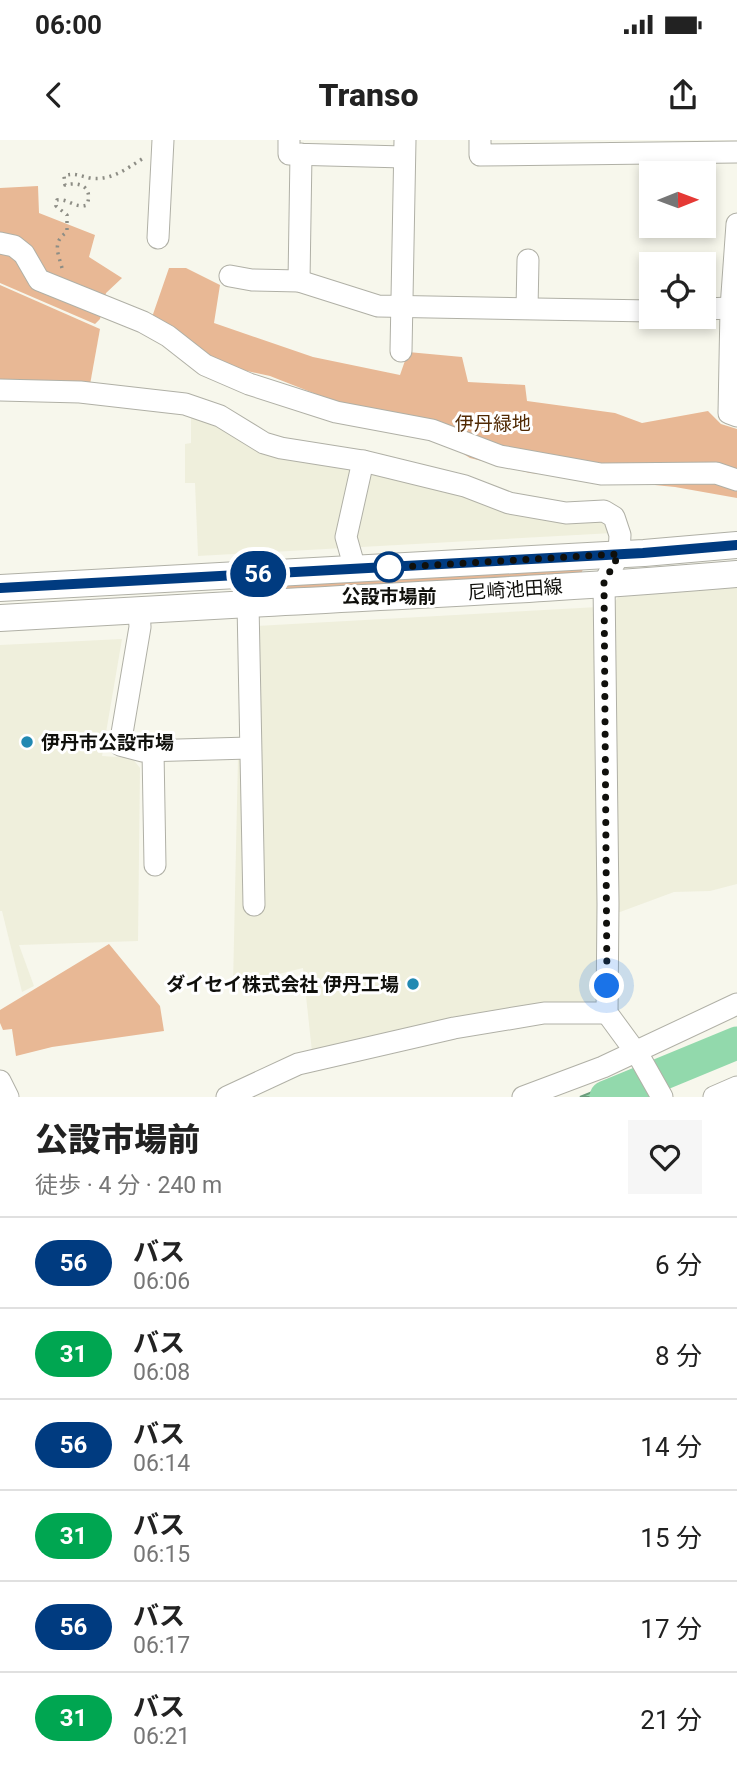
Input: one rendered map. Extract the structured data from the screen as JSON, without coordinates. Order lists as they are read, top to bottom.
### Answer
{
  "streets": {
    "main road": ["尼崎池田線"]
  },
  "parks": ["伊丹緑地"],
  "places": ["公設市場前", "伊丹市公設市場", "ダイセイ株式会社 伊丹工場"],
  "lines": ["bus line 56"],
  "north": "right",
  "page": {
    "status": "06:00",
    "header": "Transo",
    "on_map": "56",
    "heading": ["公設市場前", "徒歩 · 4 分 · 240 m"],
    "list": [
      {
        "mark": "56",
        "name": "バス",
        "note": "06:06",
        "value": "6 分"
      },
      {
        "mark": "31",
        "name": "バス",
        "note": "06:08",
        "value": "8 分"
      },
      {
        "mark": "56",
        "name": "バス",
        "note": "06:14",
        "value": "14 分"
      },
      {
        "mark": "31",
        "name": "バス",
        "note": "06:15",
        "value": "15 分"
      },
      {
        "mark": "56",
        "name": "バス",
        "note": "06:17",
        "value": "17 分"
      },
      {
        "mark": "31",
        "name": "バス",
        "note": "06:21",
        "value": "21 分"
      }
    ]
  }
}
